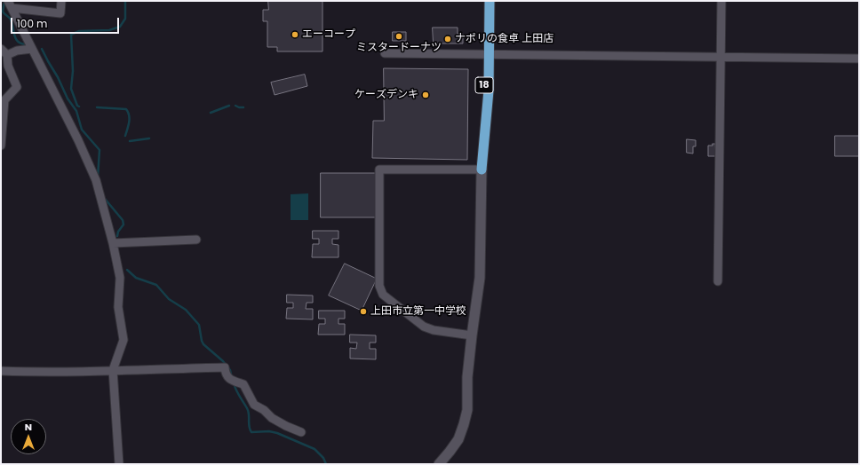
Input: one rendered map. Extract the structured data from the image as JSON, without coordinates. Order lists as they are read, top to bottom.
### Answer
{
  "streets": {
    "highway": ["18"]
  },
  "places": [
    "エーコープ",
    "ミスタードーナツ",
    "ナポリの食卓 上田店",
    "ケーズデンキ",
    "上田市立第一中学校"
  ],
  "scale_bar": "100 m",
  "north": "top"
}
